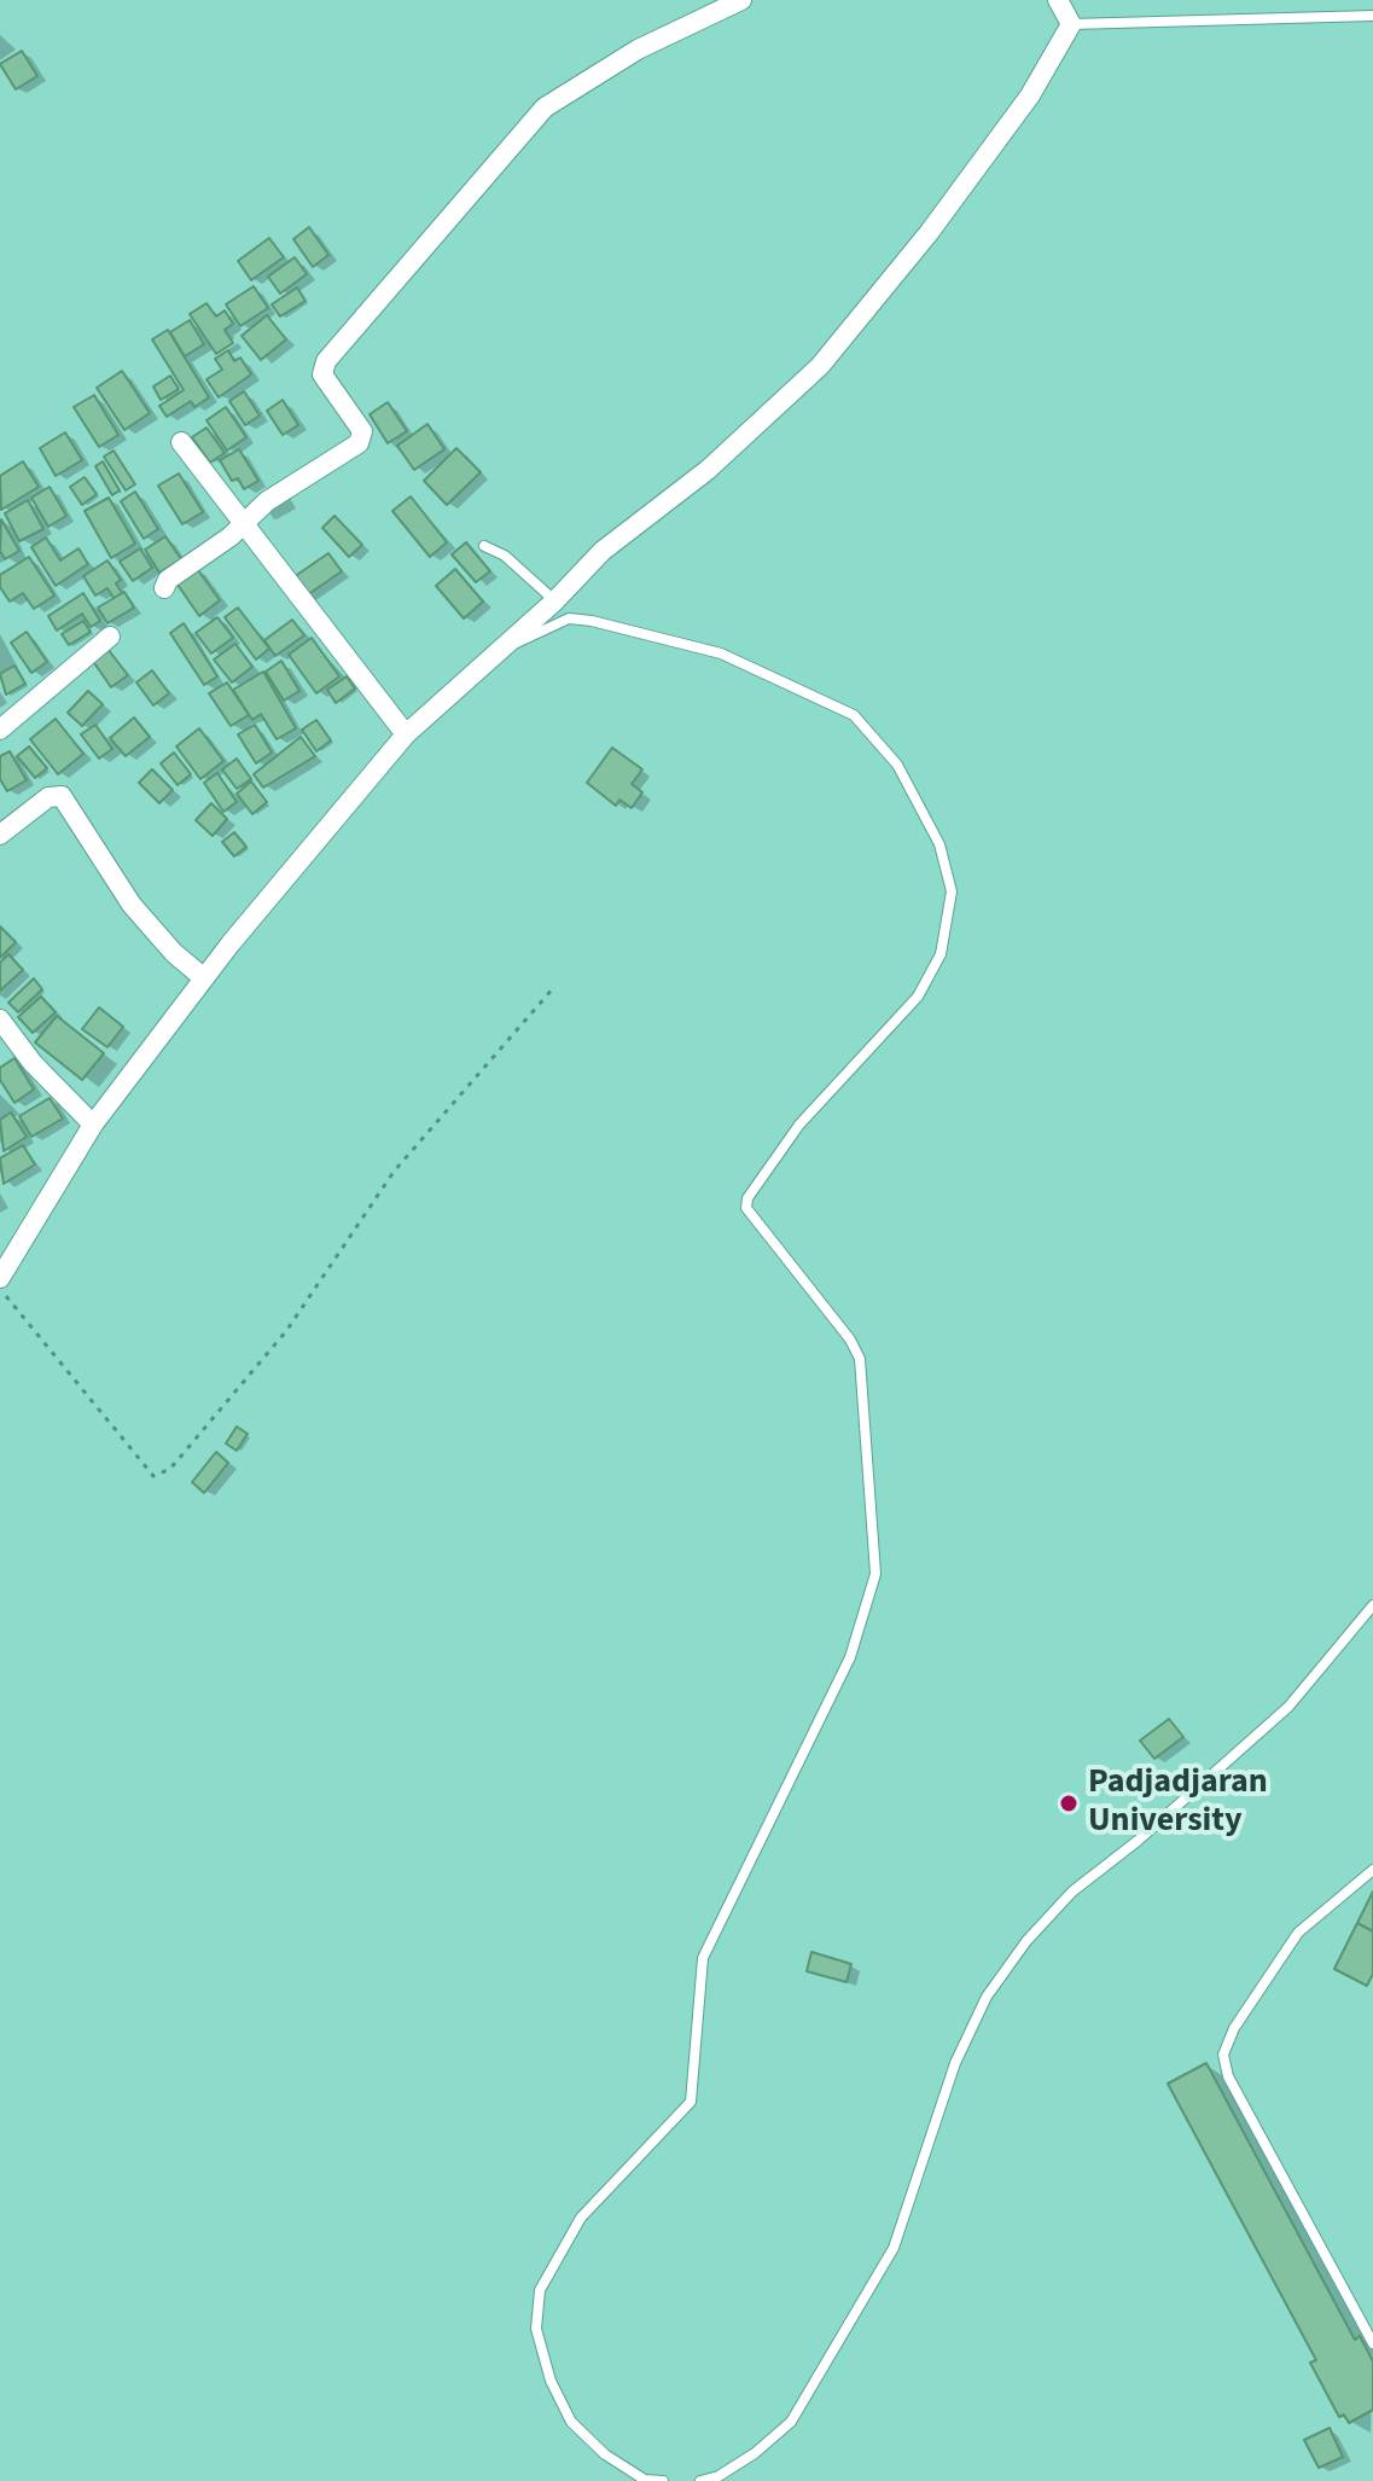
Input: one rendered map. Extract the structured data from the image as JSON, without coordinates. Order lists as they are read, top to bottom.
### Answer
{
  "places": ["Padjadjaran University"]
}
